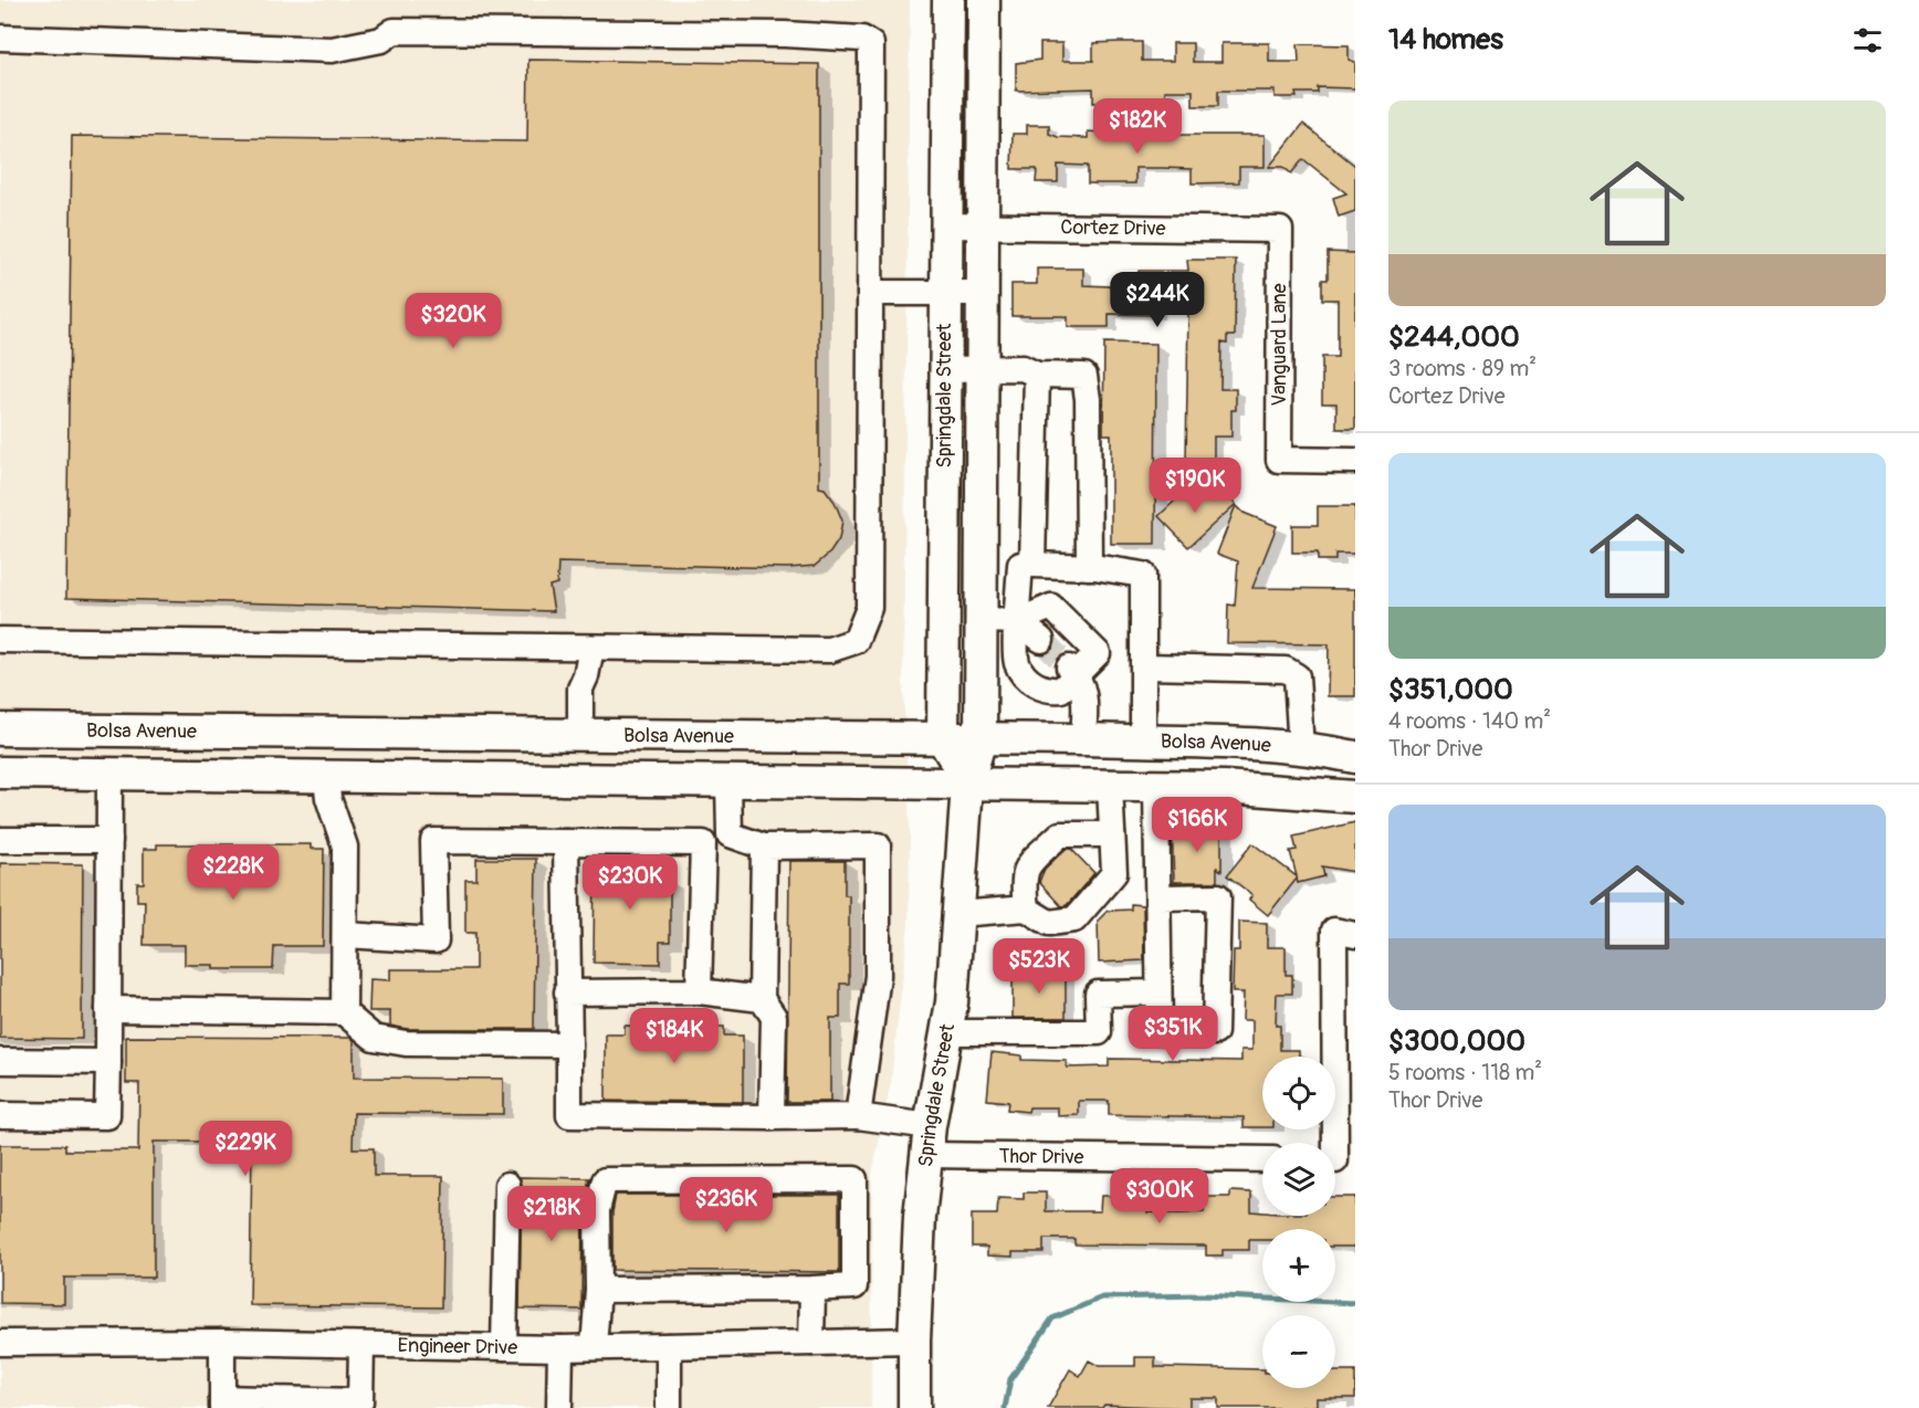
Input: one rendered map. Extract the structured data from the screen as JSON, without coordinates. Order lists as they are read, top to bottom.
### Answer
{
  "streets": {
    "main road": ["Springdale Street", "Bolsa Avenue"],
    "street": [
      "Cortez Drive",
      "Vanguard Lane",
      "Thor Drive",
      "Engineer Drive"
    ]
  },
  "crossings": [
    ["Cortez Drive", "Vanguard Lane"],
    ["Cortez Drive", "Springdale Street"],
    ["Springdale Street", "Bolsa Avenue"],
    ["Springdale Street", "Thor Drive"],
    ["Springdale Street", "Engineer Drive"]
  ],
  "page": {
    "heading": "14 homes",
    "list": [
      {
        "name": "$244,000",
        "note": "3 rooms · 89 m² · Cortez Drive"
      },
      {
        "name": "$351,000",
        "note": "4 rooms · 140 m² · Thor Drive"
      },
      {
        "name": "$300,000",
        "note": "5 rooms · 118 m² · Thor Drive"
      }
    ],
    "price": [
      "$182K",
      "$244K",
      "$320K",
      "$190K",
      "$166K",
      "$228K",
      "$230K",
      "$523K",
      "$351K",
      "$184K",
      "$229K",
      "$300K",
      "$236K",
      "$218K"
    ],
    "map_buttons": ["+", "−"]
  }
}
